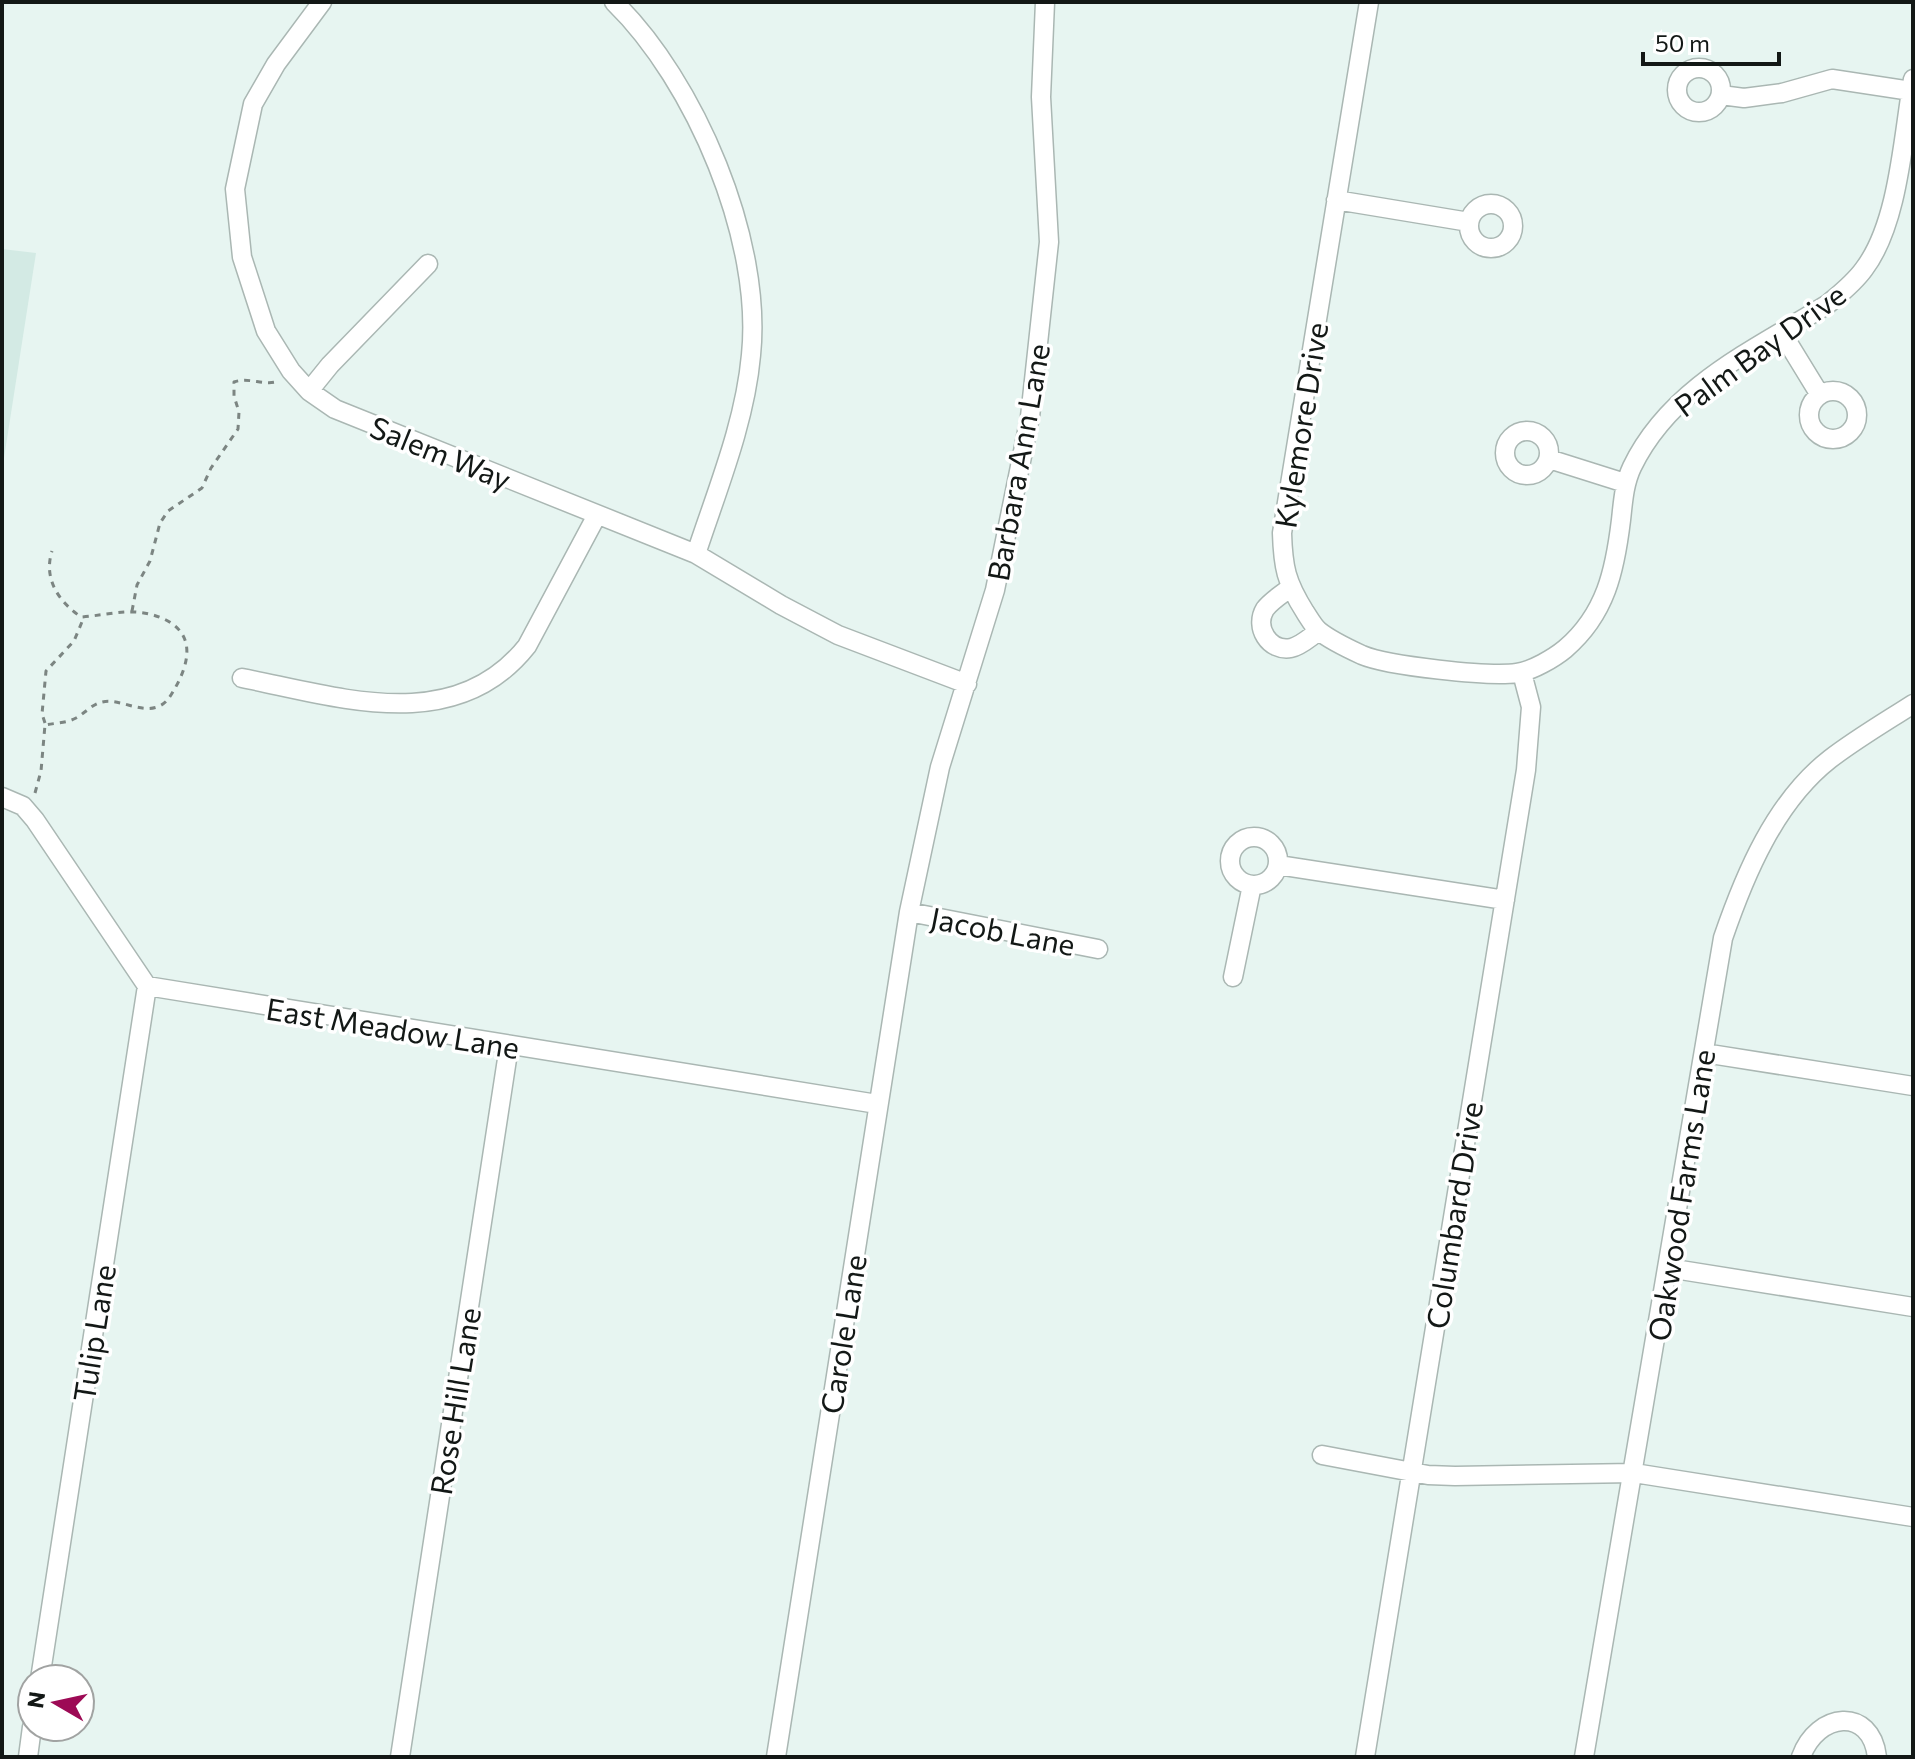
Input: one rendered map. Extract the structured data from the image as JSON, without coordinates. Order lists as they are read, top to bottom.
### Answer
{
  "streets": {
    "street": [
      "Palm Bay Drive",
      "Kylemore Drive",
      "Salem Way",
      "Barbara Ann Lane",
      "Jacob Lane",
      "East Meadow Lane",
      "Oakwood Farms Lane",
      "Columbard Drive",
      "Tulip Lane",
      "Carole Lane",
      "Rose Hill Lane"
    ]
  },
  "crossings": [
    ["Palm Bay Drive", "Kylemore Drive"],
    ["Palm Bay Drive", "Columbard Drive"],
    ["Kylemore Drive", "Columbard Drive"],
    ["Salem Way", "Barbara Ann Lane"],
    ["Barbara Ann Lane", "Jacob Lane"],
    ["Barbara Ann Lane", "Carole Lane"],
    ["Jacob Lane", "Carole Lane"],
    ["East Meadow Lane", "Tulip Lane"],
    ["East Meadow Lane", "Carole Lane"],
    ["East Meadow Lane", "Rose Hill Lane"]
  ],
  "scale_bar": "50 m",
  "north": "left"
}
